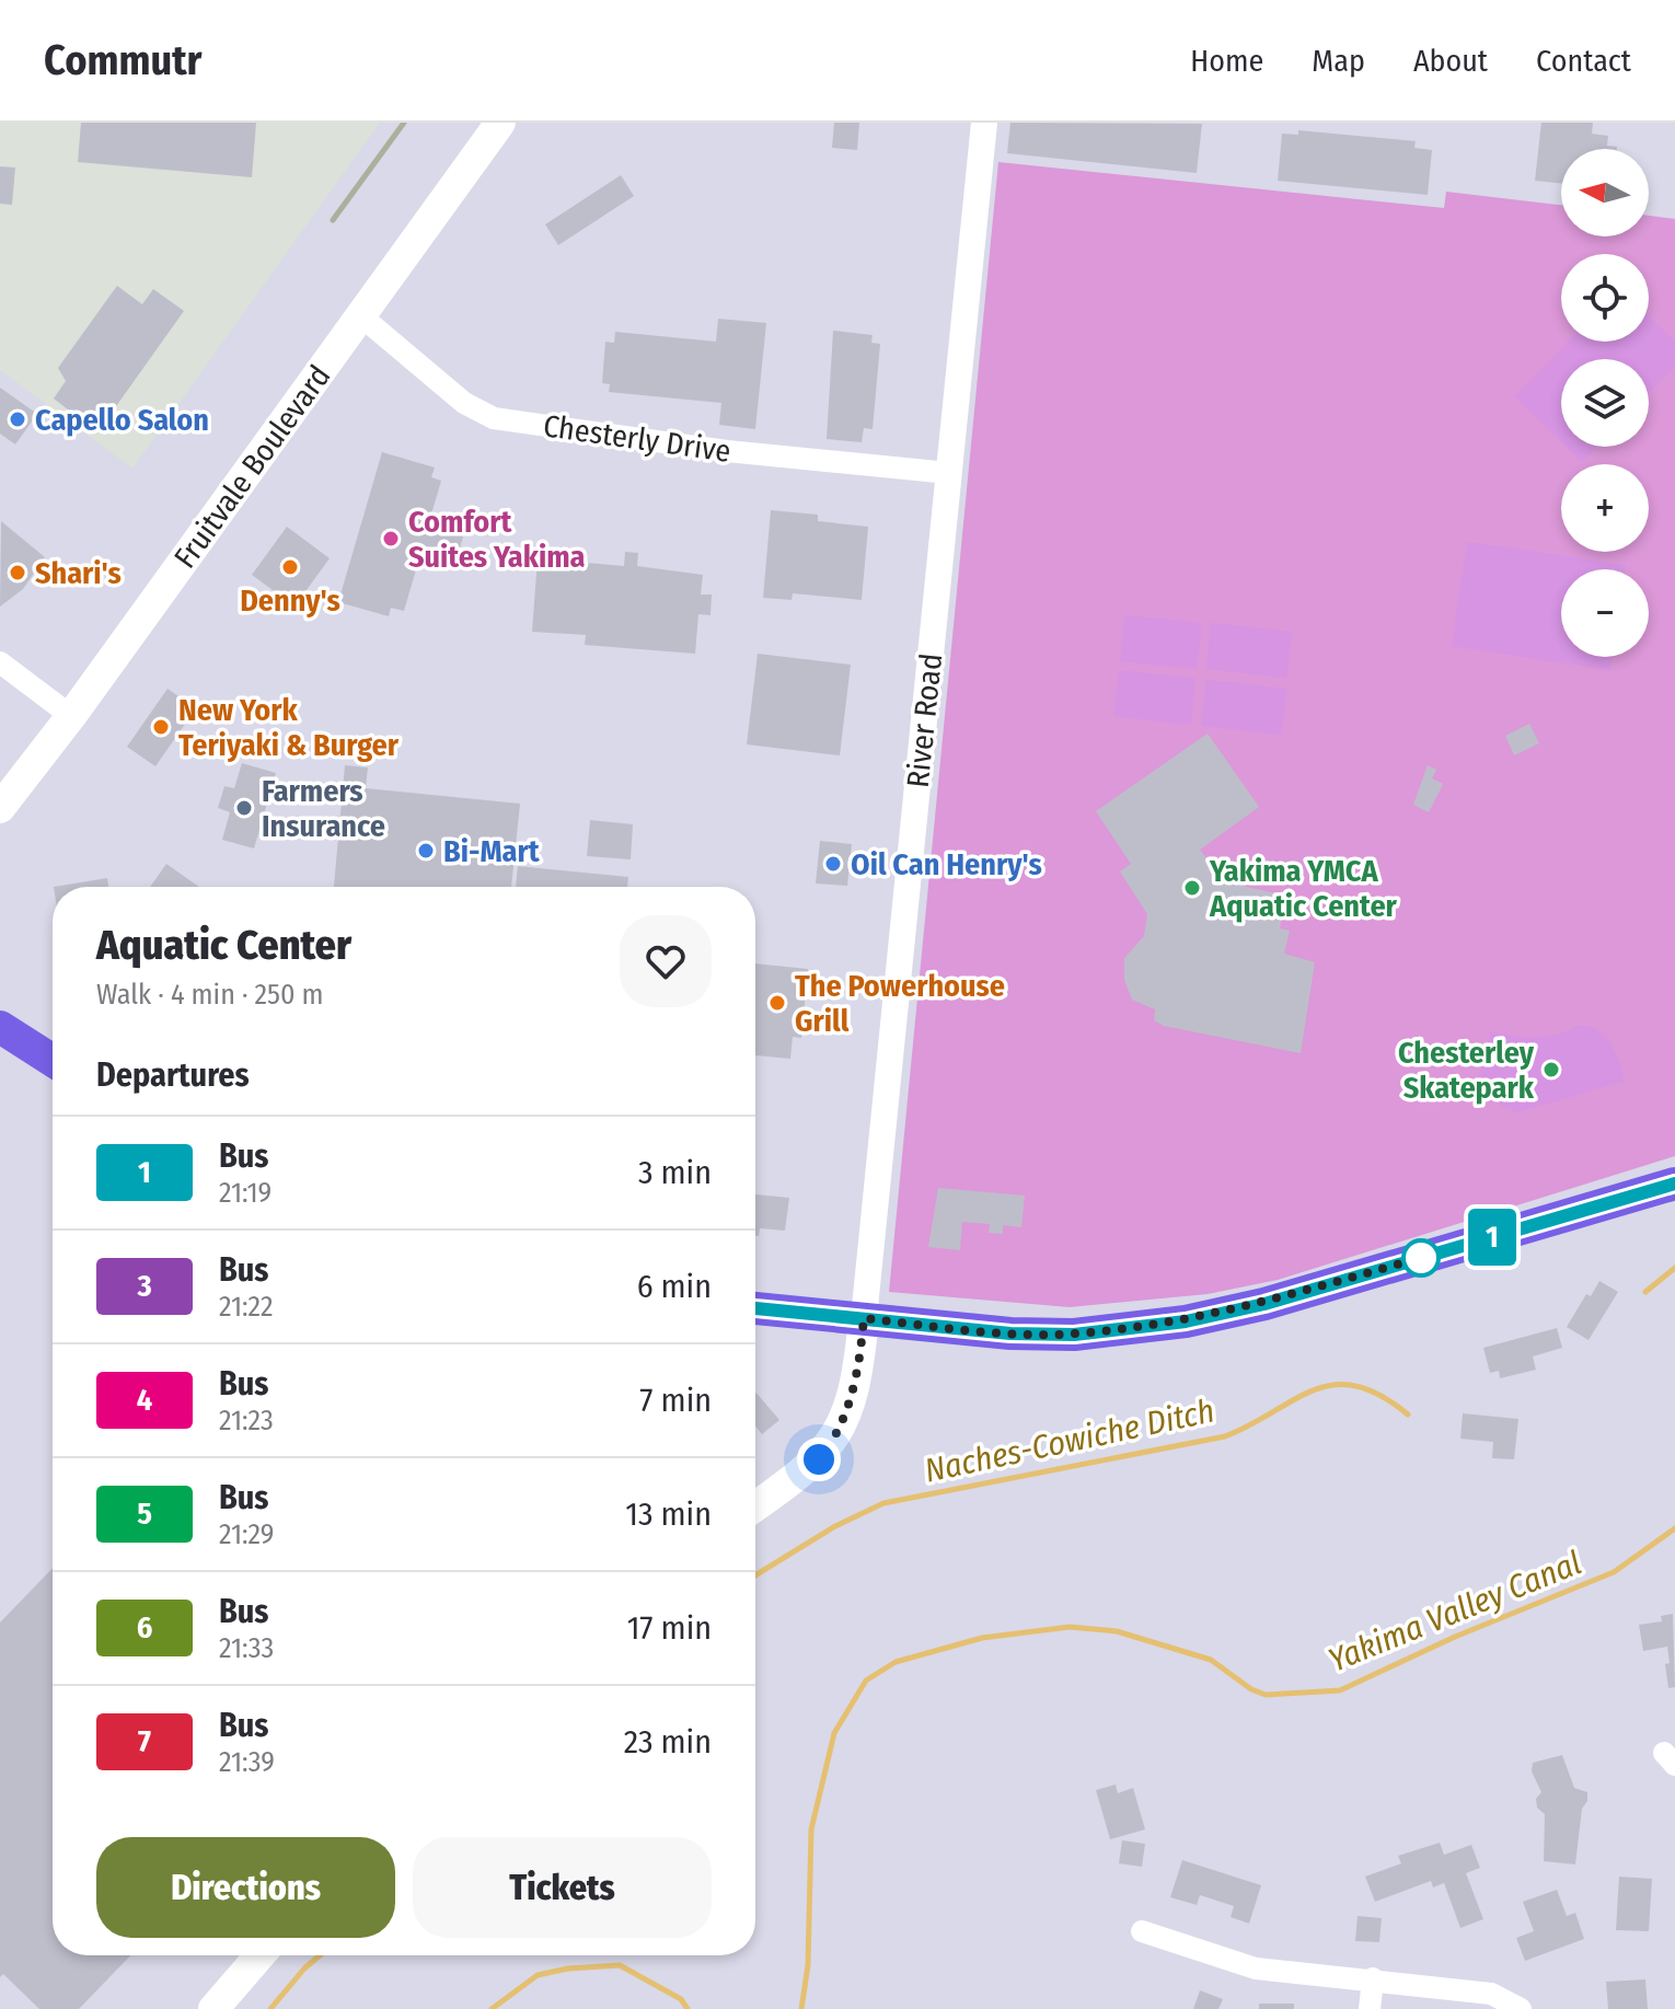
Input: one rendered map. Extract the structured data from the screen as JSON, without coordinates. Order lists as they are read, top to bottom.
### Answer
{
  "streets": {
    "main road": ["Fruitvale Boulevard"],
    "street": ["Chesterly Drive", "River Road"]
  },
  "crossings": [
    ["Chesterly Drive", "Fruitvale Boulevard"],
    ["Chesterly Drive", "River Road"]
  ],
  "water": ["Naches-Cowiche Ditch", "Yakima Valley Canal"],
  "places": [
    "Capello Salon",
    "Comfort Suites Yakima",
    "Denny's",
    "Shari's",
    "New York Teriyaki & Burger",
    "Farmers Insurance",
    "Bi-Mart",
    "Oil Can Henry's",
    "Yakima YMCA Aquatic Center",
    "The Powerhouse Grill",
    "Chesterley Skatepark"
  ],
  "lines": ["bus line 1"],
  "north": "left",
  "page": {
    "header": "Commutr",
    "nav": [
      "Home",
      "Map",
      "About",
      "Contact"
    ],
    "on_map": "1",
    "map_buttons": ["+", "−"],
    "heading": [
      ["Aquatic Center", "Walk · 4 min · 250 m"],
      "Departures"
    ],
    "list": [
      {
        "mark": "1",
        "name": "Bus",
        "note": "21:19",
        "value": "3 min"
      },
      {
        "mark": "3",
        "name": "Bus",
        "note": "21:22",
        "value": "6 min"
      },
      {
        "mark": "4",
        "name": "Bus",
        "note": "21:23",
        "value": "7 min"
      },
      {
        "mark": "5",
        "name": "Bus",
        "note": "21:29",
        "value": "13 min"
      },
      {
        "mark": "6",
        "name": "Bus",
        "note": "21:33",
        "value": "17 min"
      },
      {
        "mark": "7",
        "name": "Bus",
        "note": "21:39",
        "value": "23 min"
      }
    ],
    "buttons": ["Directions", "Tickets"]
  }
}
